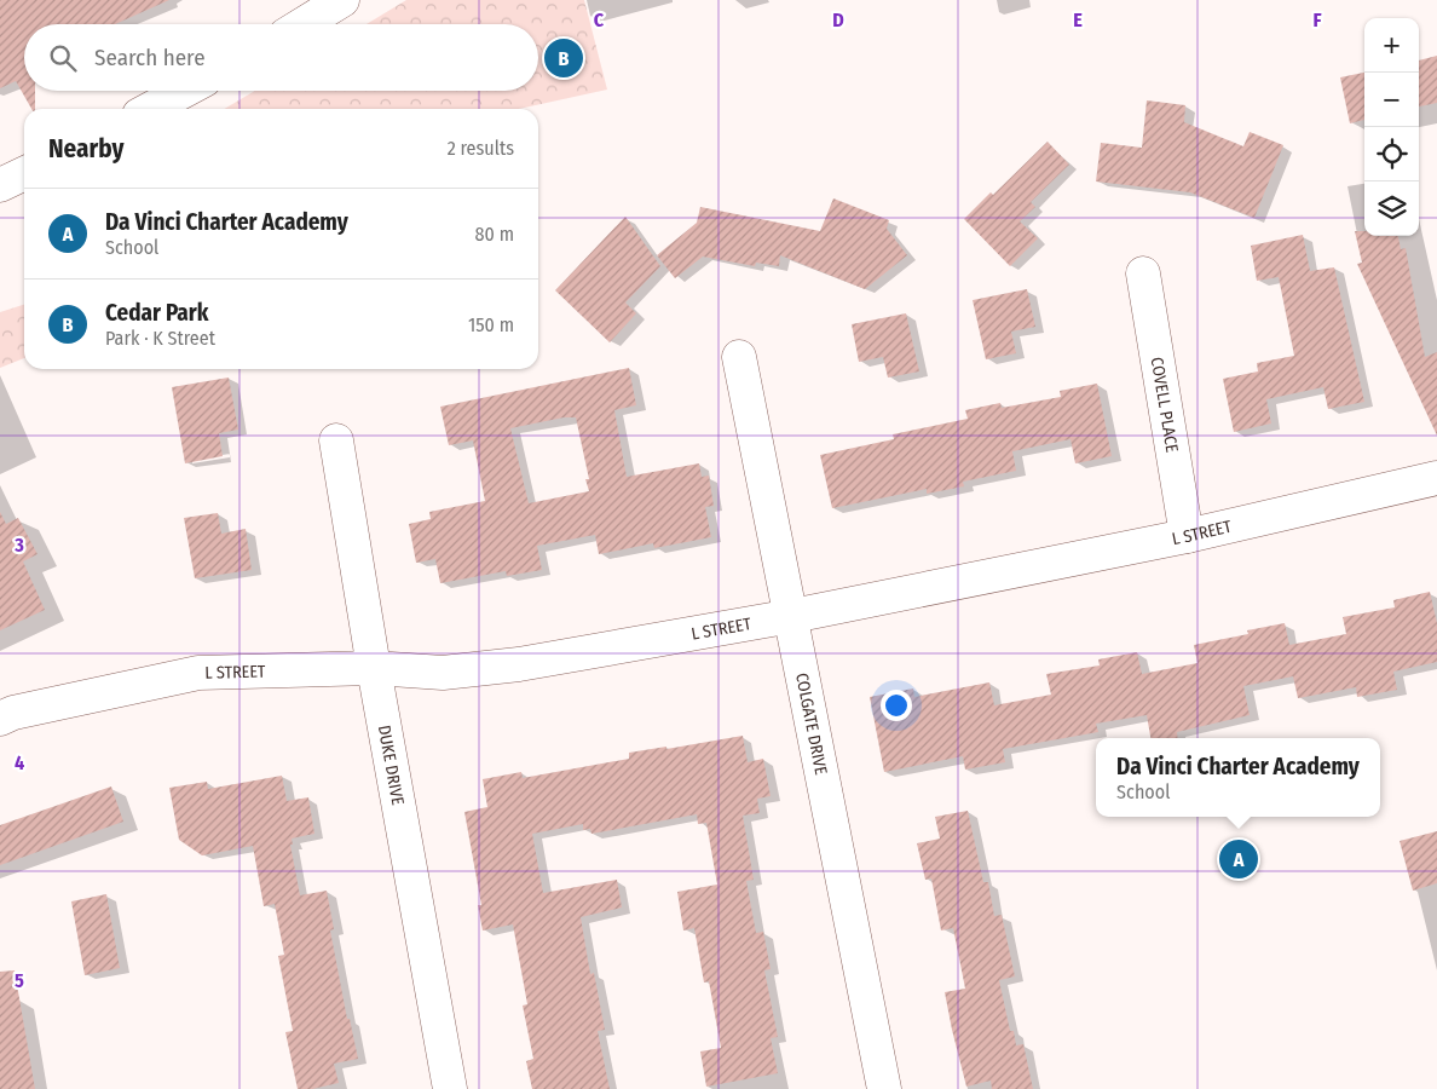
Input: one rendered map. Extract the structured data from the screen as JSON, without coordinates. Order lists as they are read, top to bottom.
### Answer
{
  "streets": {
    "street": [
      "COVELL PLACE",
      "L STREET",
      "COLGATE DRIVE",
      "DUKE DRIVE"
    ]
  },
  "crossings": [
    ["COVELL PLACE", "L STREET"],
    ["L STREET", "COLGATE DRIVE"],
    ["L STREET", "DUKE DRIVE"]
  ],
  "page": {
    "map_buttons": ["+", "−"],
    "search": "Search here",
    "pins": ["B", "A"],
    "heading": ["Nearby", "2 results"],
    "list": [
      {
        "mark": "A",
        "name": "Da Vinci Charter Academy",
        "note": "School",
        "value": "80 m"
      },
      {
        "mark": "B",
        "name": "Cedar Park",
        "note": "Park · K Street",
        "value": "150 m"
      }
    ],
    "popup": ["Da Vinci Charter Academy", "School"]
  },
  "grid": {
    "columns": [
      "C",
      "D",
      "E",
      "F"
    ],
    "rows": ["3", "4", "5"]
  }
}
